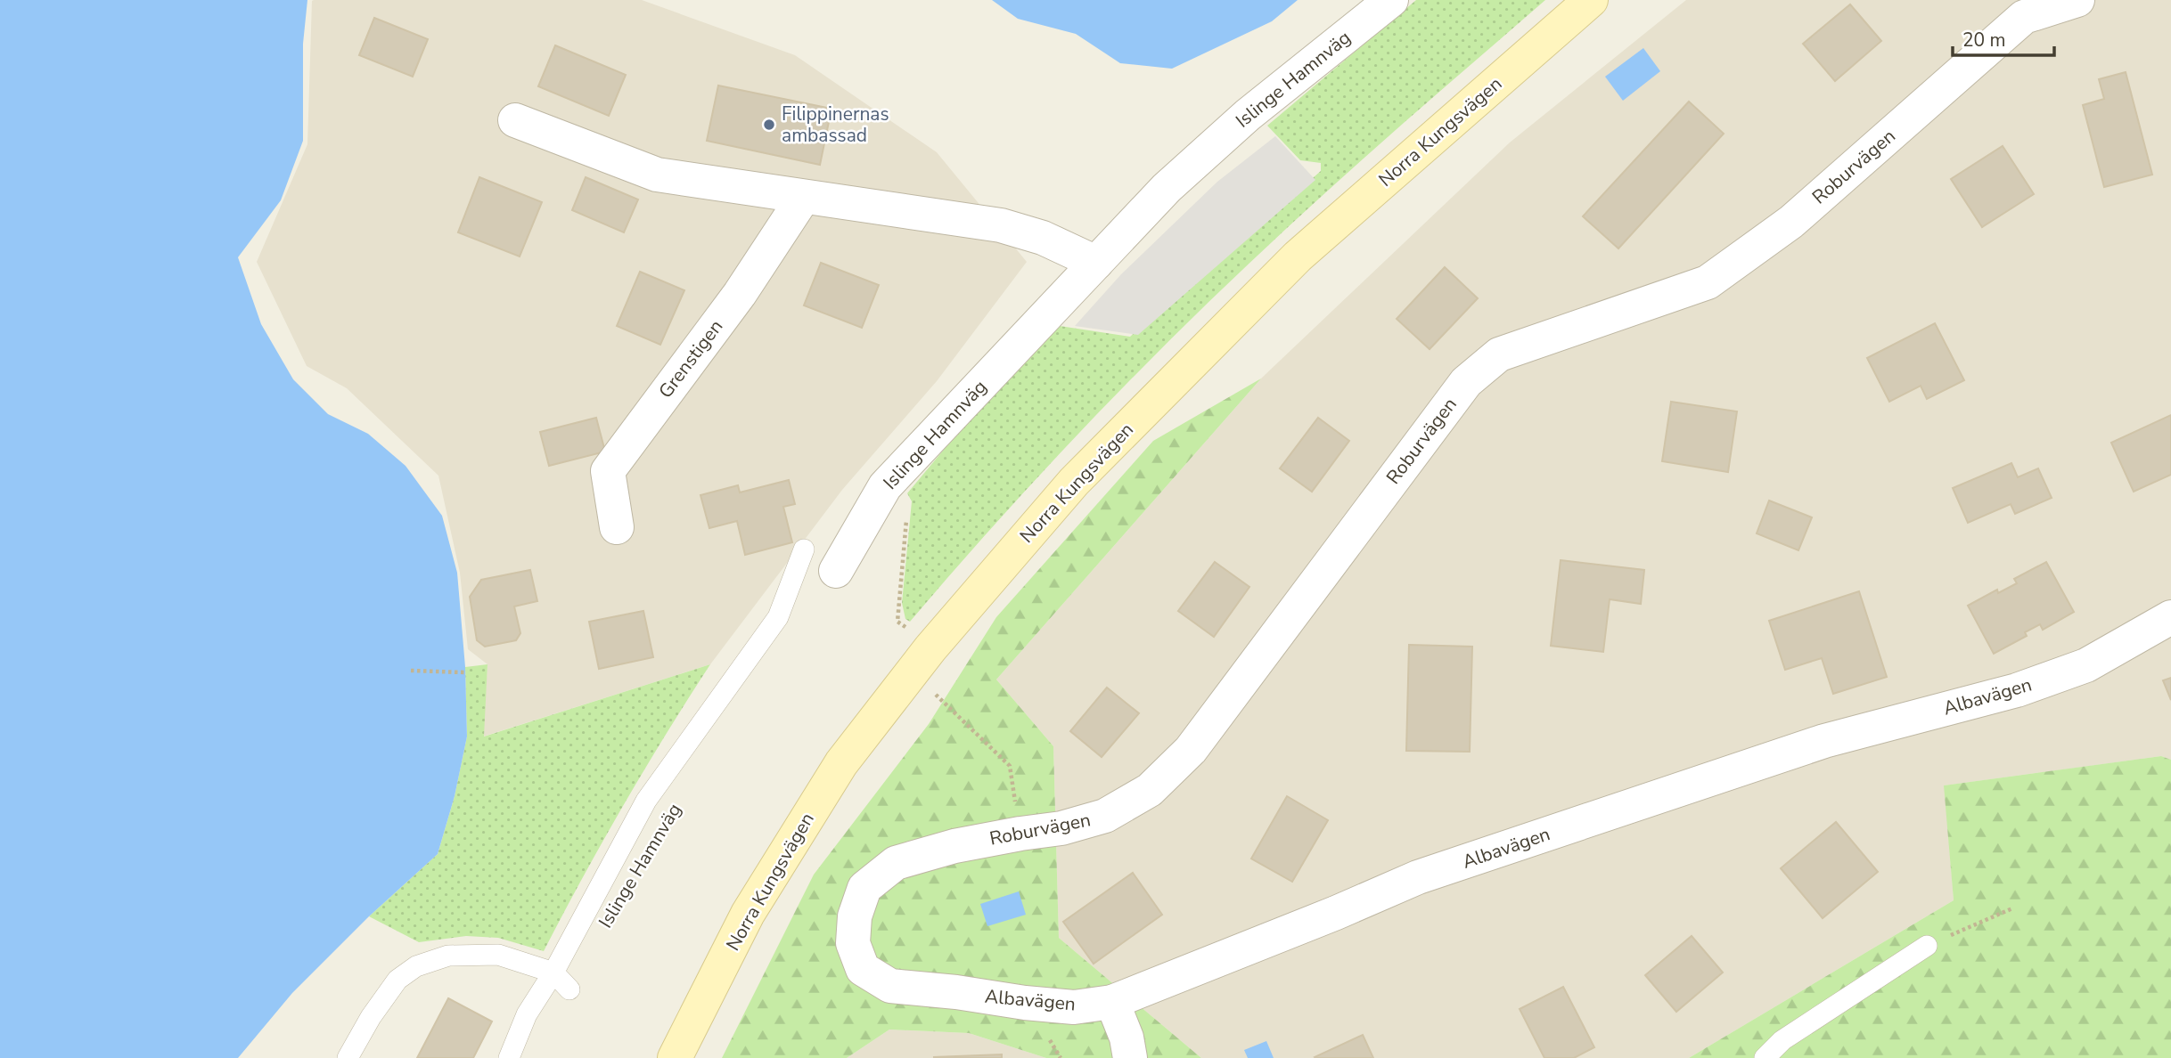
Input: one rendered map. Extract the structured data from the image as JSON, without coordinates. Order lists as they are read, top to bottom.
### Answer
{
  "streets": {
    "main road": ["Norra Kungsvägen"],
    "street": [
      "Islinge Hamnväg",
      "Roburvägen",
      "Grenstigen",
      "Albavägen"
    ]
  },
  "crossings": [
    ["Roburvägen", "Albavägen"]
  ],
  "places": ["Filippinernas ambassad"],
  "scale_bar": "20 m"
}
